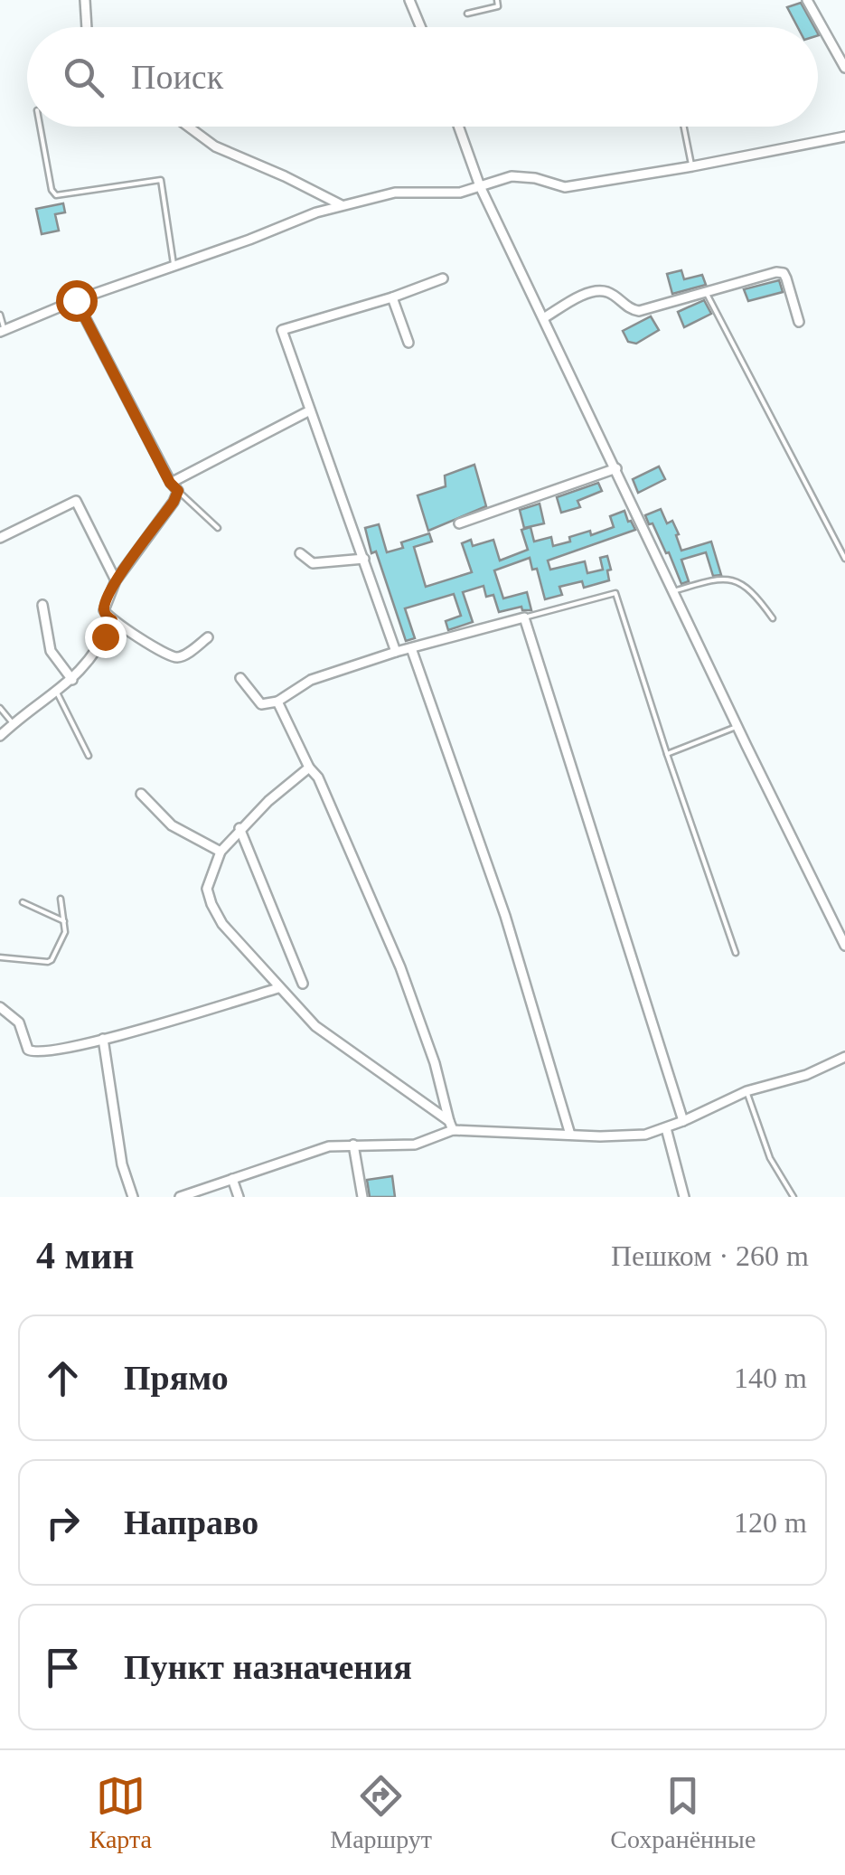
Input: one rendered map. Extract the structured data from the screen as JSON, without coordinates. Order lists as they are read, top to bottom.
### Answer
{
  "page": {
    "search": "Поиск",
    "heading": ["4 мин", "Пешком · 260 m"],
    "list": [
      ["Прямо", "140 m"],
      ["Направо", "120 m"],
      "Пункт назначения"
    ],
    "nav": ["Карта", "Маршрут", "Сохранённые"]
  }
}
